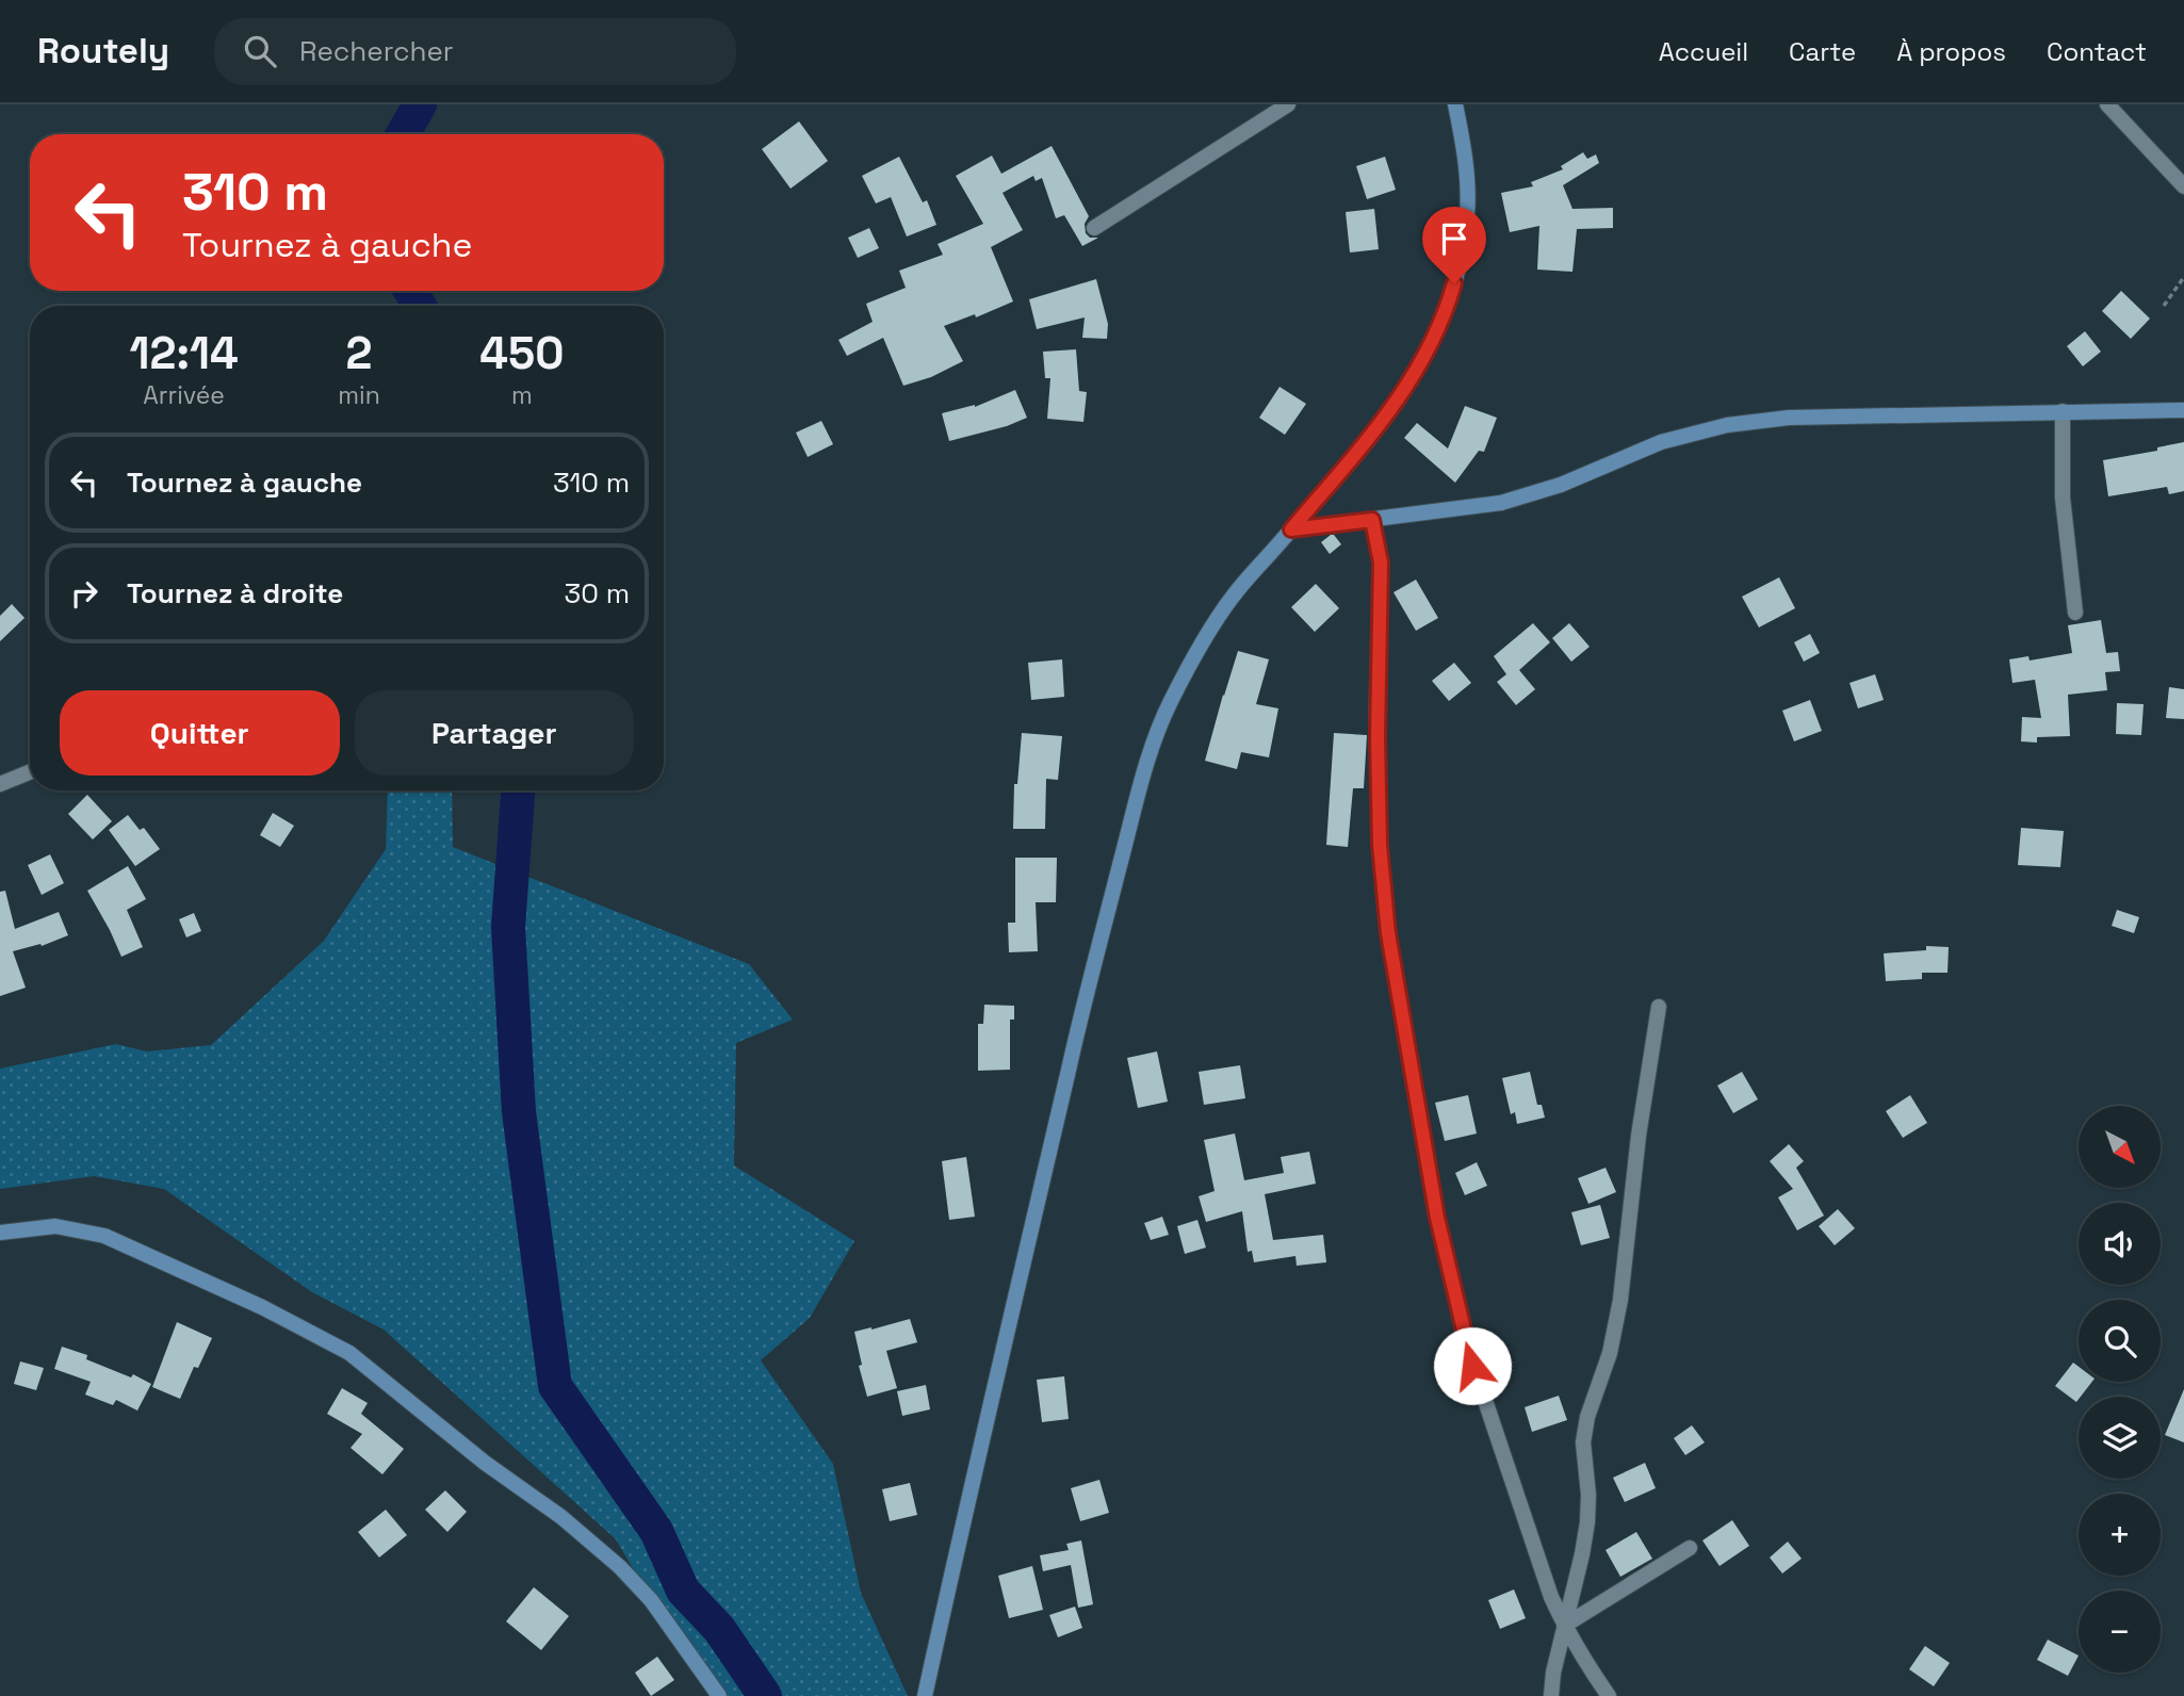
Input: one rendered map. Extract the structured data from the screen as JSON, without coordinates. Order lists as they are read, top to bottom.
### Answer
{
  "north": "bottom right",
  "page": {
    "header": "Routely",
    "search": "Rechercher",
    "nav": [
      "Accueil",
      "Carte",
      "À propos",
      "Contact"
    ],
    "turn": ["310 m", "Tournez à gauche"],
    "eta": [
      "12:14",
      "Arrivée",
      "2",
      "min",
      "450",
      "m"
    ],
    "list": [
      {
        "name": "Tournez à gauche",
        "value": "310 m"
      },
      {
        "name": "Tournez à droite",
        "value": "30 m"
      }
    ],
    "buttons": ["Quitter", "Partager"],
    "map_buttons": ["+", "−"]
  }
}
